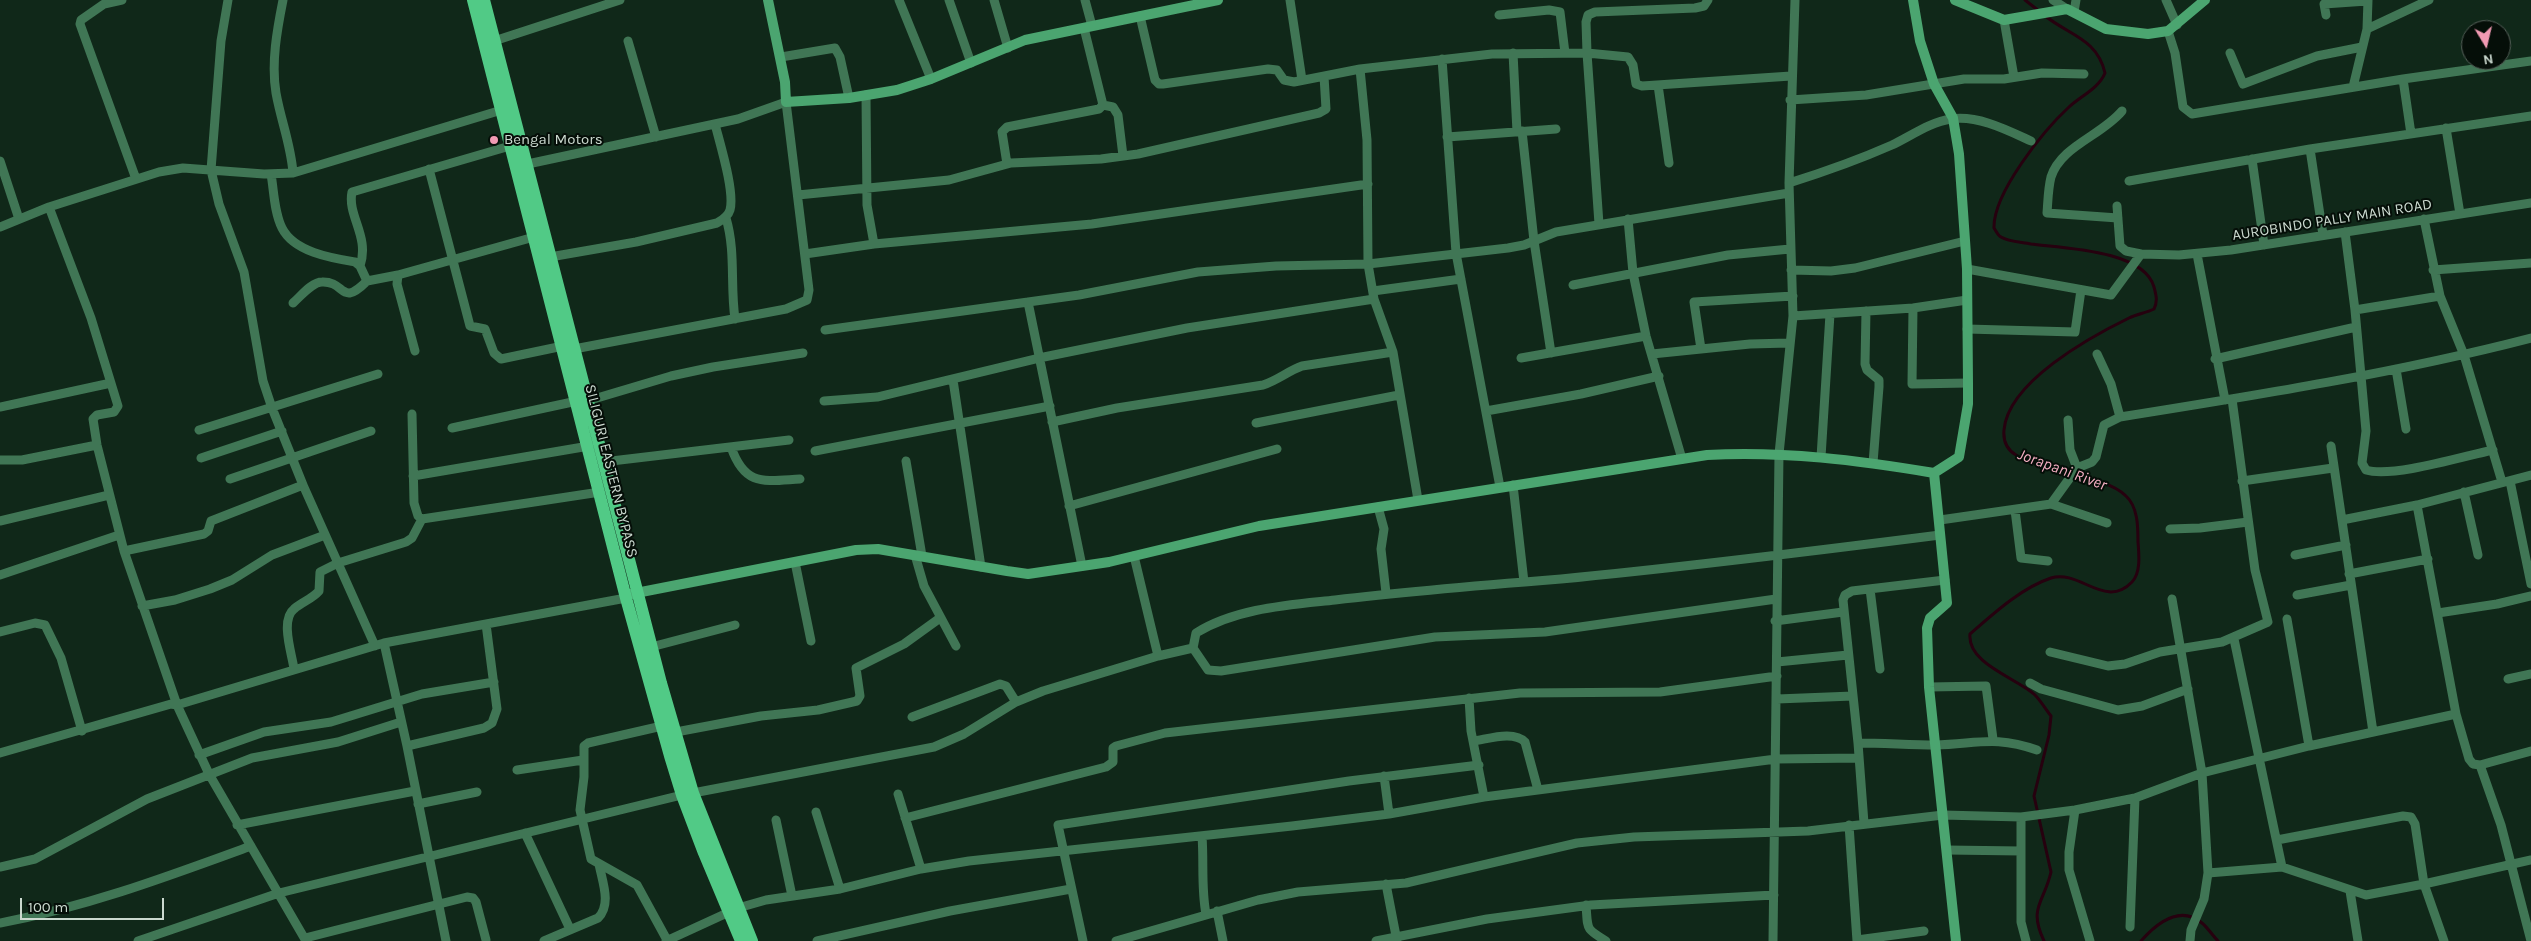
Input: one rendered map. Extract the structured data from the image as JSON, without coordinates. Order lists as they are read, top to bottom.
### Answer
{
  "streets": {
    "main road": ["SILIGURI EASTERN BYPASS"],
    "street": ["AUROBINDO PALLY MAIN ROAD"]
  },
  "water": ["Jorapani River"],
  "places": ["Bengal Motors"],
  "scale_bar": "100 m",
  "north": "bottom"
}
